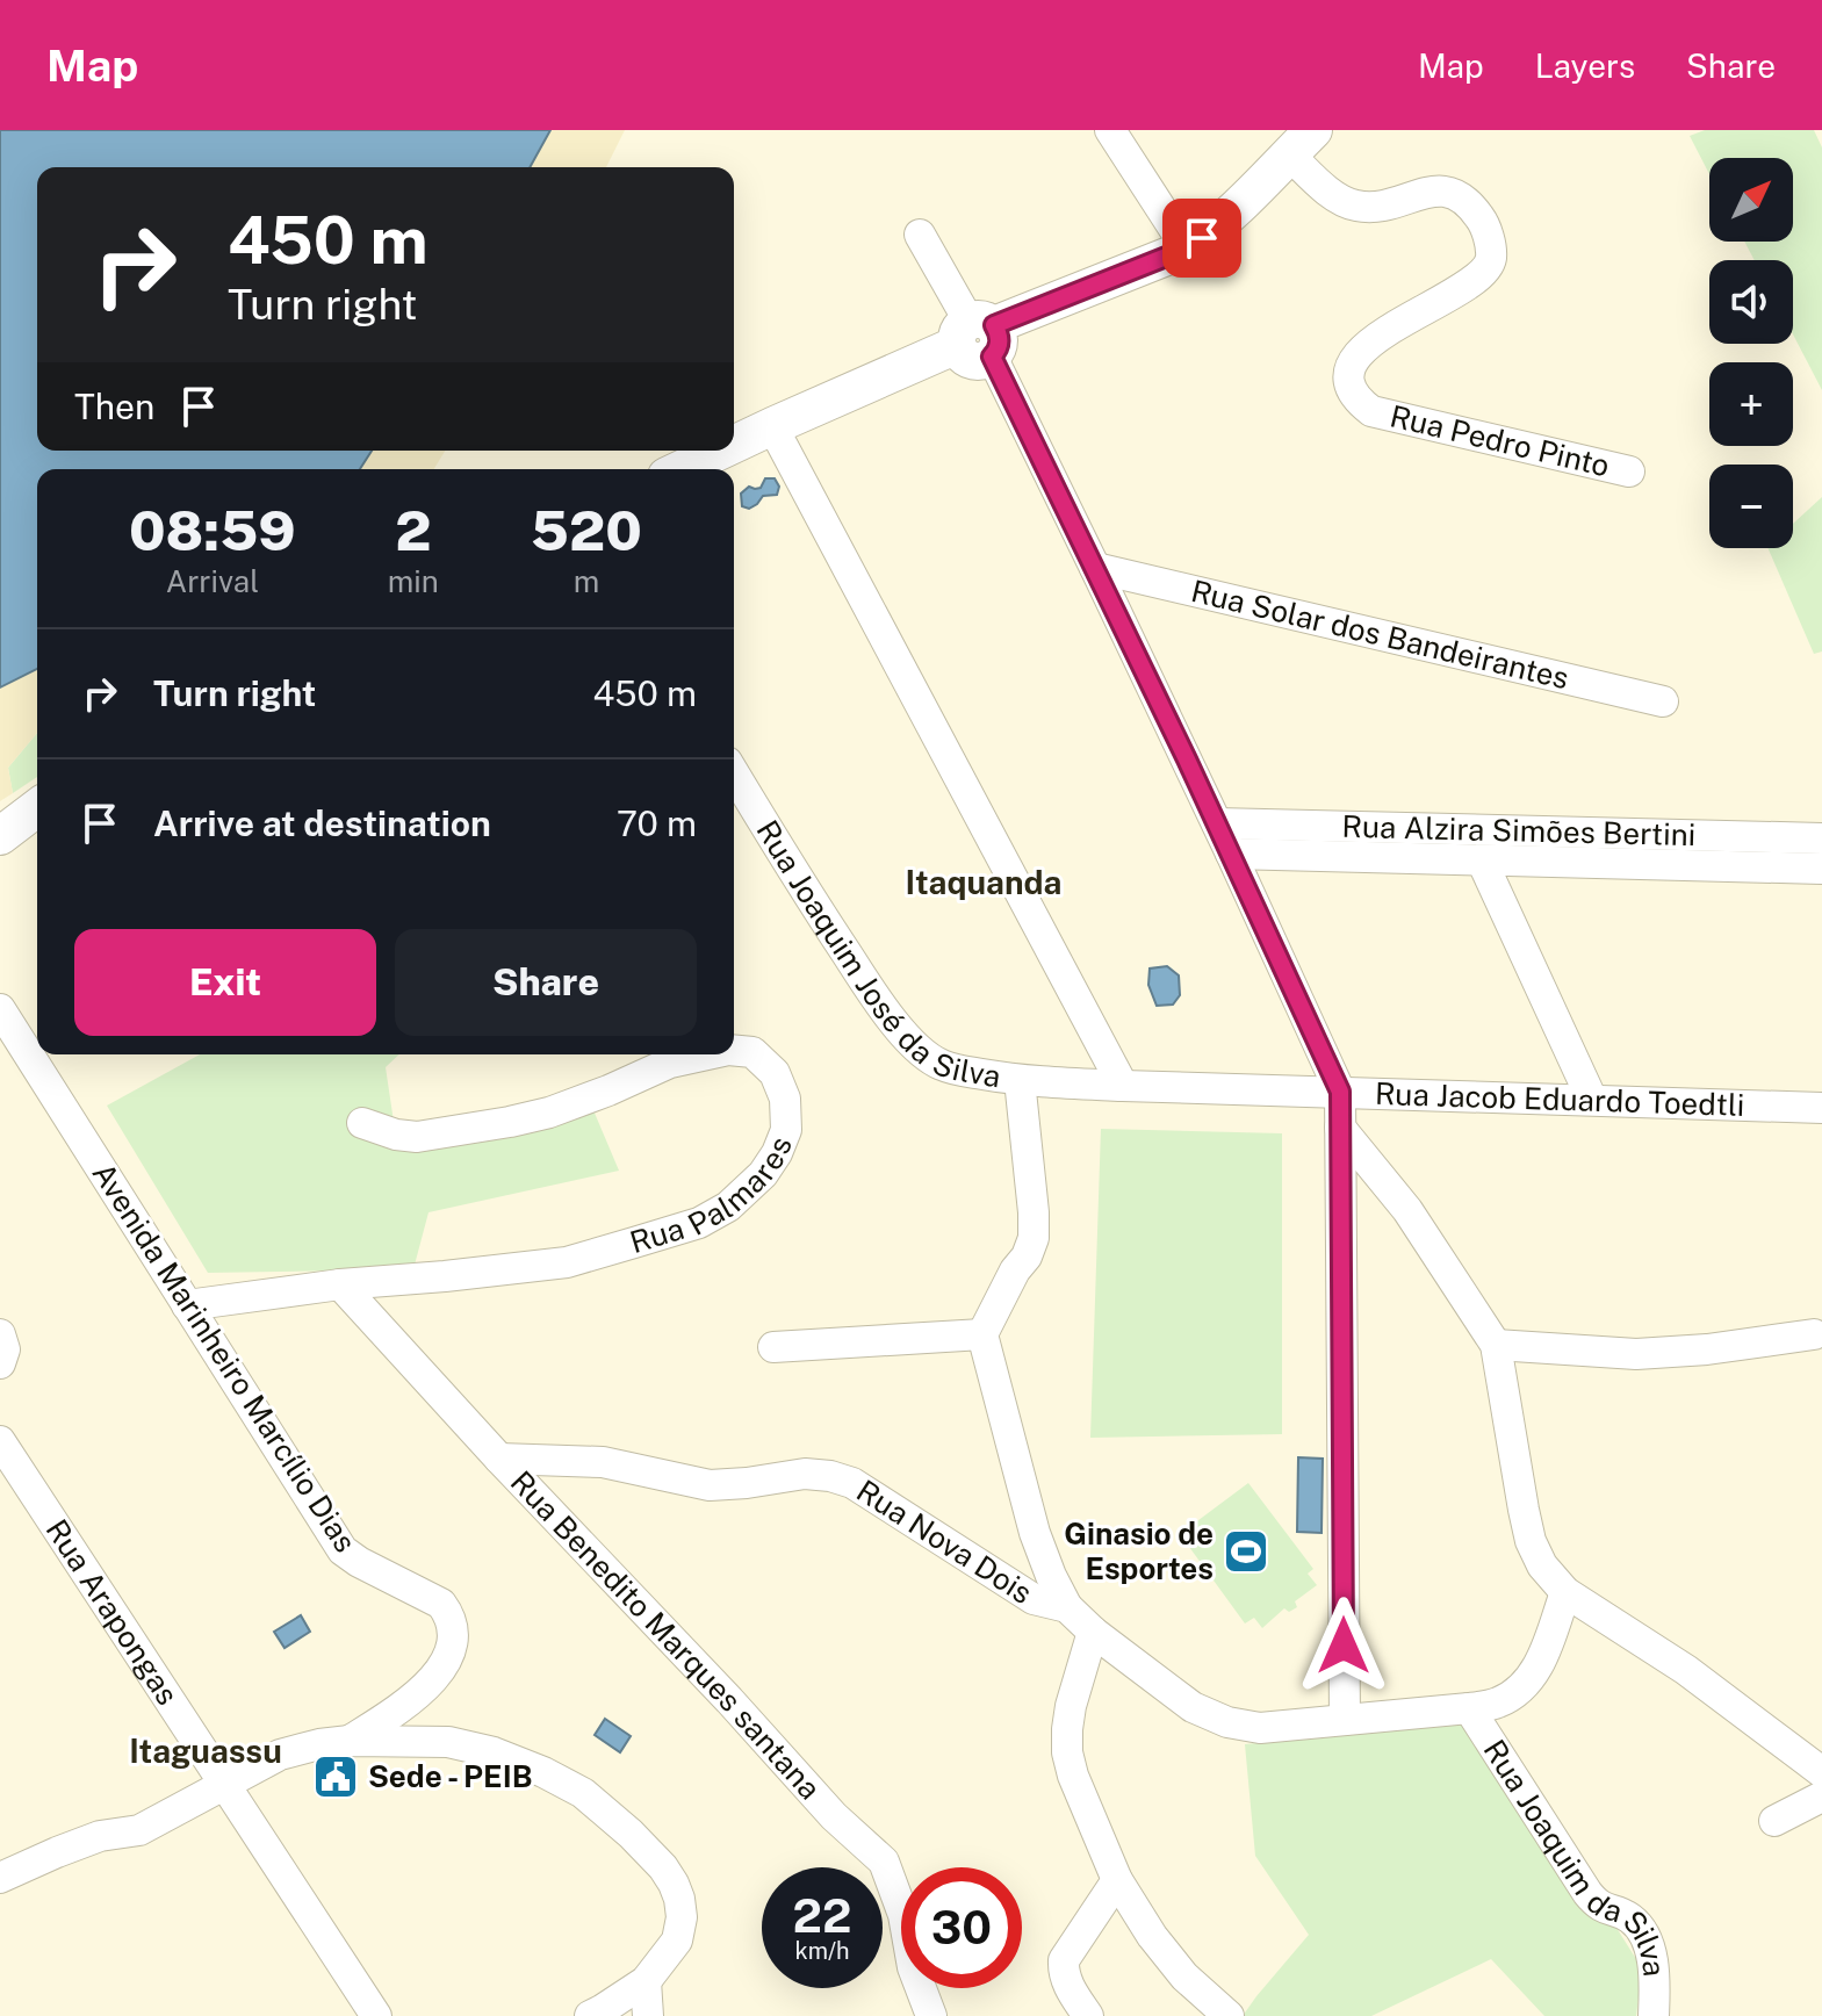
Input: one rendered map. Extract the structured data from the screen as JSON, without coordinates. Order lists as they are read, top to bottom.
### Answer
{
  "streets": {
    "street": [
      "Rua Pedro Pinto",
      "Rua Solar dos Bandeirantes",
      "Rua Alzira Simões Bertini",
      "Rua Joaquim José da Silva",
      "Rua Jacob Eduardo Toedtli",
      "Rua Palmares",
      "Avenida Marinheiro Marcílio Dias",
      "Rua Nova Dois",
      "Rua Arapongas",
      "Rua Benedito Marques santana",
      "Rua Joaquim da Silva"
    ]
  },
  "crossings": [
    ["Rua Joaquim José da Silva", "Rua Jacob Eduardo Toedtli"],
    ["Rua Palmares", "Avenida Marinheiro Marcílio Dias"],
    ["Rua Palmares", "Rua Benedito Marques santana"],
    ["Rua Nova Dois", "Rua Benedito Marques santana"],
    ["Rua Nova Dois", "Rua Joaquim da Silva"]
  ],
  "districts": ["Itaquanda", "Itaguassu"],
  "places": {
    "sports": ["Ginasio de Esportes"],
    "public building": ["Sede - PEIB"]
  },
  "north": "top right",
  "page": {
    "header": "Map",
    "nav": ["Map", "Layers", "Share"],
    "map_buttons": ["+", "−"],
    "turn": ["450 m", "Turn right"],
    "then": "Then",
    "eta": [
      "08:59",
      "Arrival",
      "2",
      "min",
      "520",
      "m"
    ],
    "list": [
      {
        "name": "Turn right",
        "value": "450 m"
      },
      {
        "name": "Arrive at destination",
        "value": "70 m"
      }
    ],
    "buttons": ["Exit", "Share"],
    "speed": "22 km/h",
    "limit": "30"
  }
}
